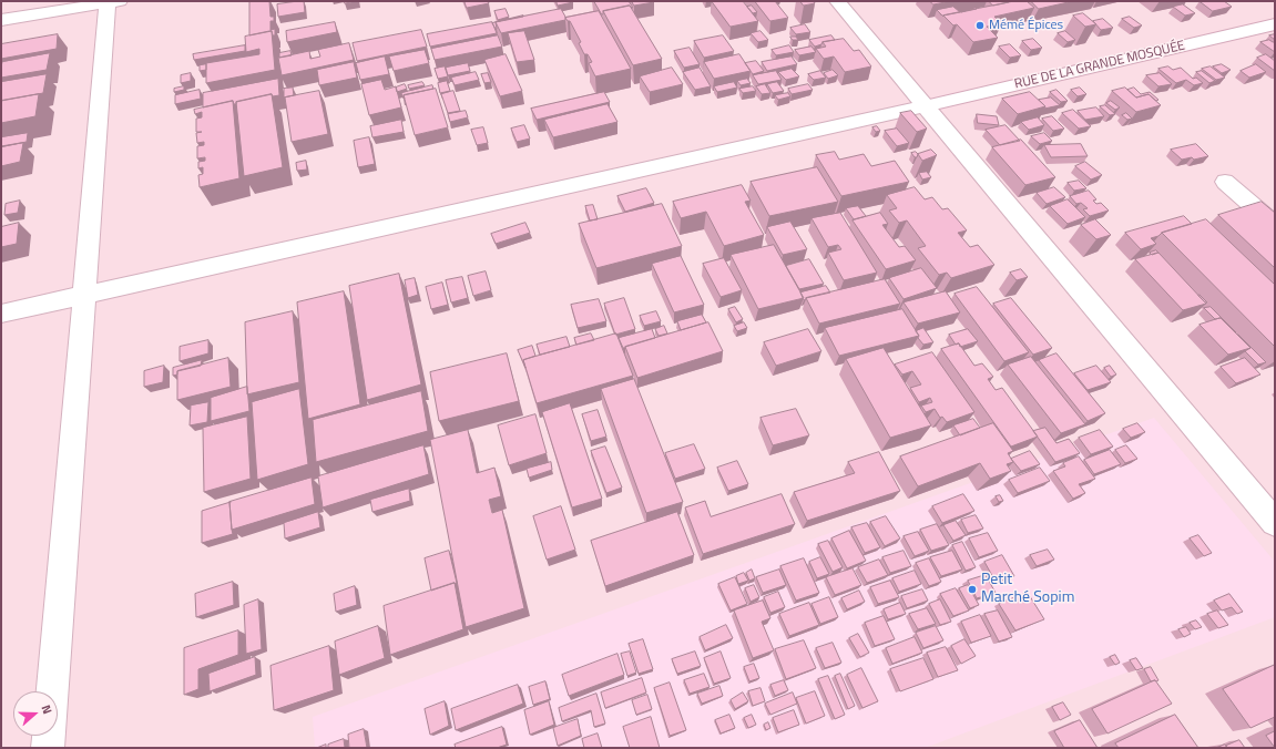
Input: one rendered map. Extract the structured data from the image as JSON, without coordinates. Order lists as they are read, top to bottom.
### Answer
{
  "streets": {
    "street": ["RUE DE LA GRANDE MOSQUÉE"]
  },
  "places": ["Mémé Épices", "Petit Marché Sopim"],
  "north": "right"
}
